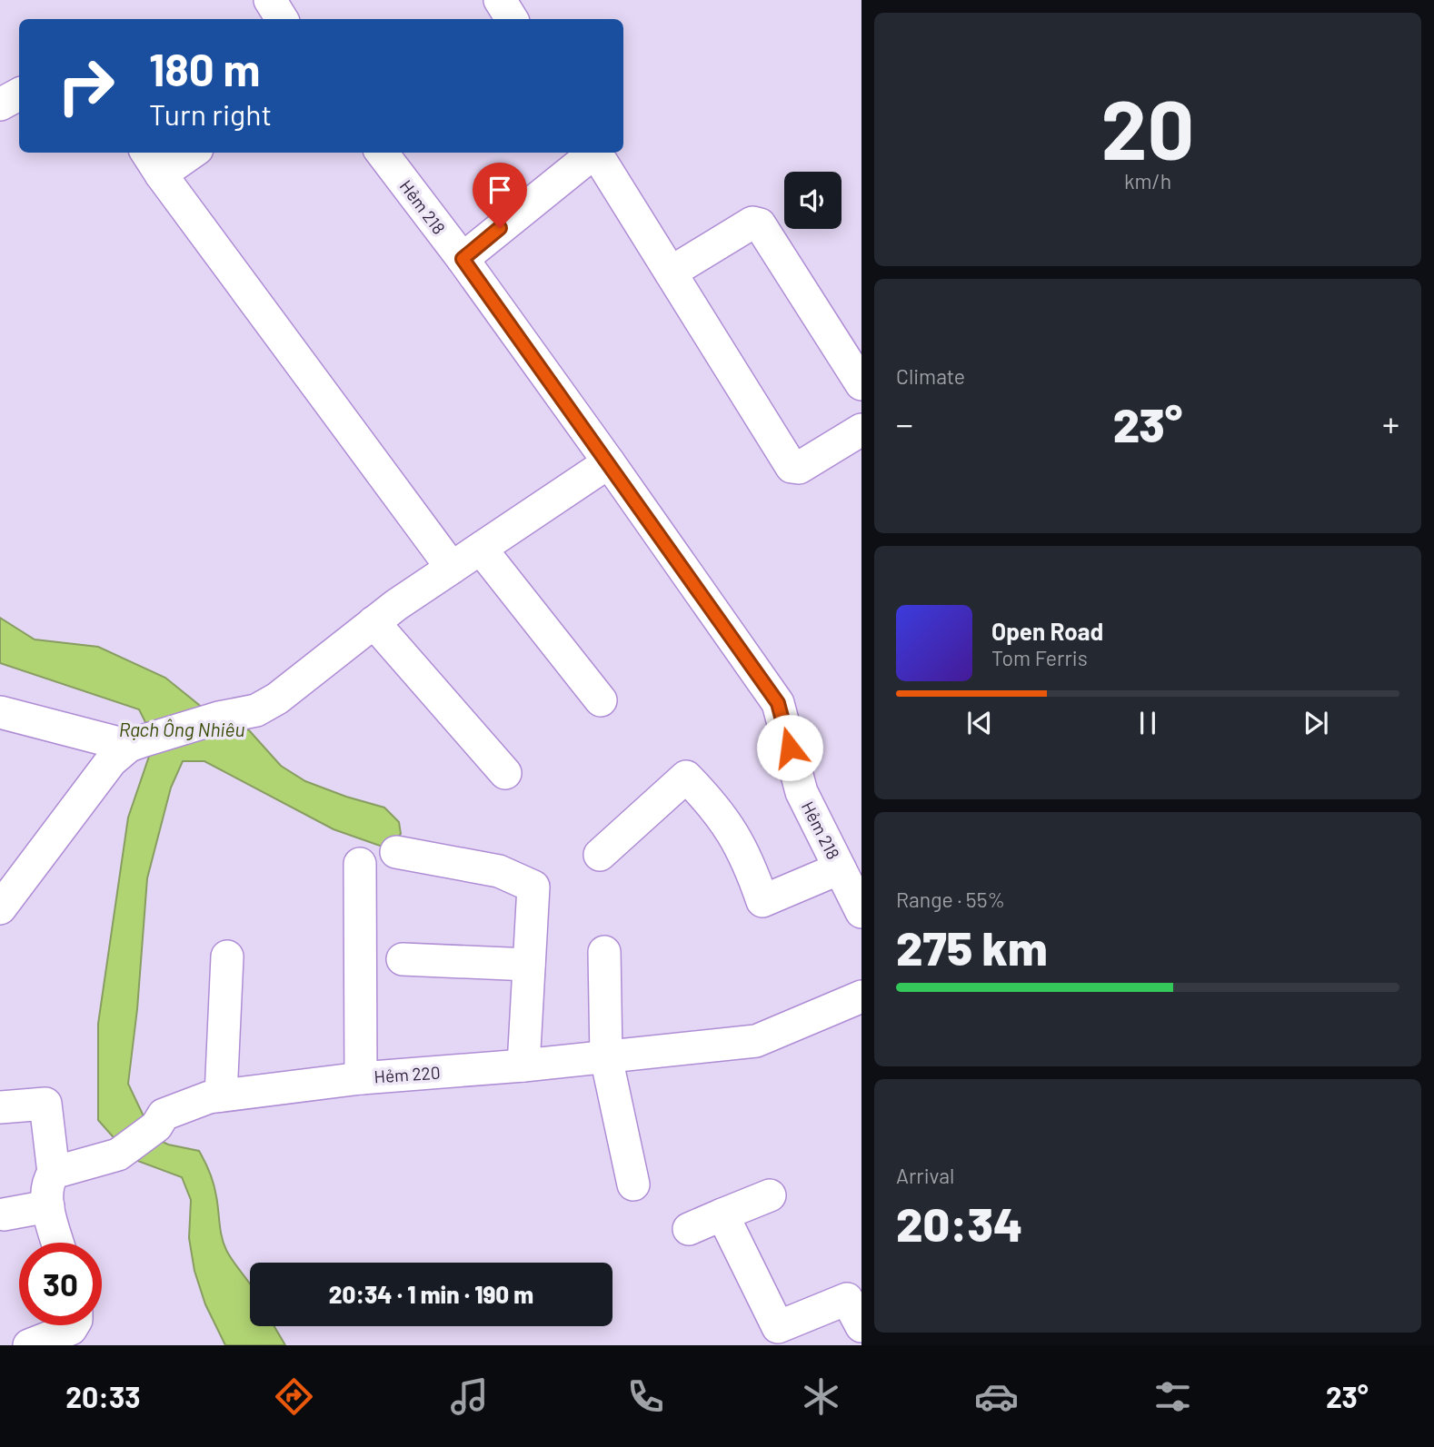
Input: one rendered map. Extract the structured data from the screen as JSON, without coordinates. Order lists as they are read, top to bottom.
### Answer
{
  "streets": {
    "street": ["Hẻm 218", "Hẻm 220"]
  },
  "water": ["Rạch Ông Nhiêu"],
  "page": {
    "tile": [
      ["20", "km/h"],
      "Climate",
      ["Range · 55%", "275 km"],
      ["Arrival", "20:34"]
    ],
    "turn": ["180 m", "Turn right"],
    "heat": ["−", "23°", "+"],
    "song": ["Open Road", "Tom Ferris"],
    "limit": "30",
    "trip": "20:34 · 1 min · 190 m",
    "tabs": ["20:33", "23°"]
  }
}
